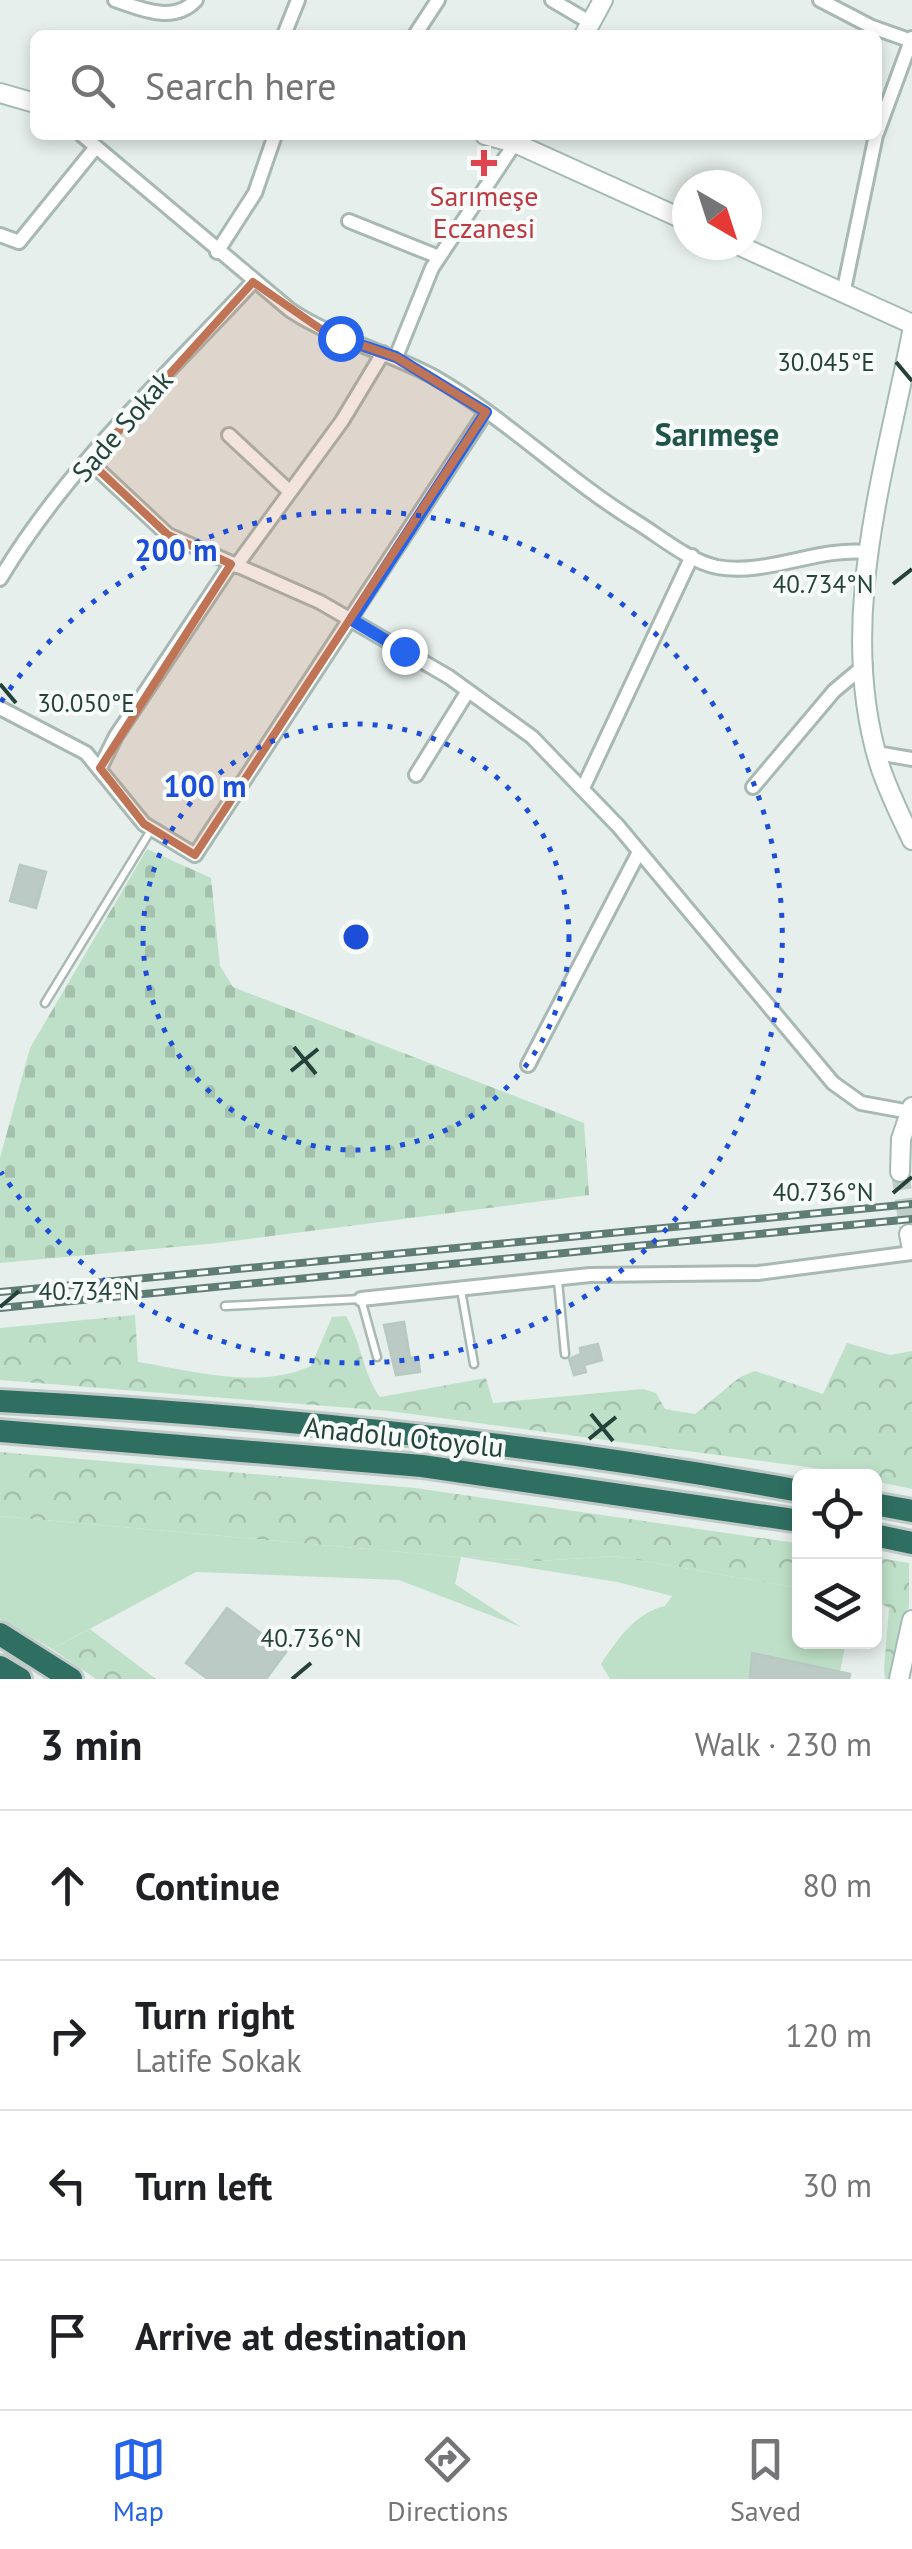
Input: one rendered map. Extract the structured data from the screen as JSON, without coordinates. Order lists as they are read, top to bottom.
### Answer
{
  "streets": {
    "highway": ["Anadolu Otoyolu"],
    "street": ["Sade Sokak"]
  },
  "districts": ["Sarımeşe"],
  "places": {
    "health": ["Sarımeşe Eczanesi"]
  },
  "north": "bottom right",
  "page": {
    "search": "Search here",
    "heading": ["3 min", "Walk · 230 m"],
    "list": [
      ["Continue", "80 m"],
      ["Turn right", "Latife Sokak", "120 m"],
      ["Turn left", "30 m"],
      "Arrive at destination"
    ],
    "nav": ["Map", "Directions", "Saved"]
  },
  "coordinates": [
    "30.045°E",
    "40.734°N",
    "30.050°E",
    "40.736°N"
  ],
  "rings": ["200 m", "100 m"]
}
